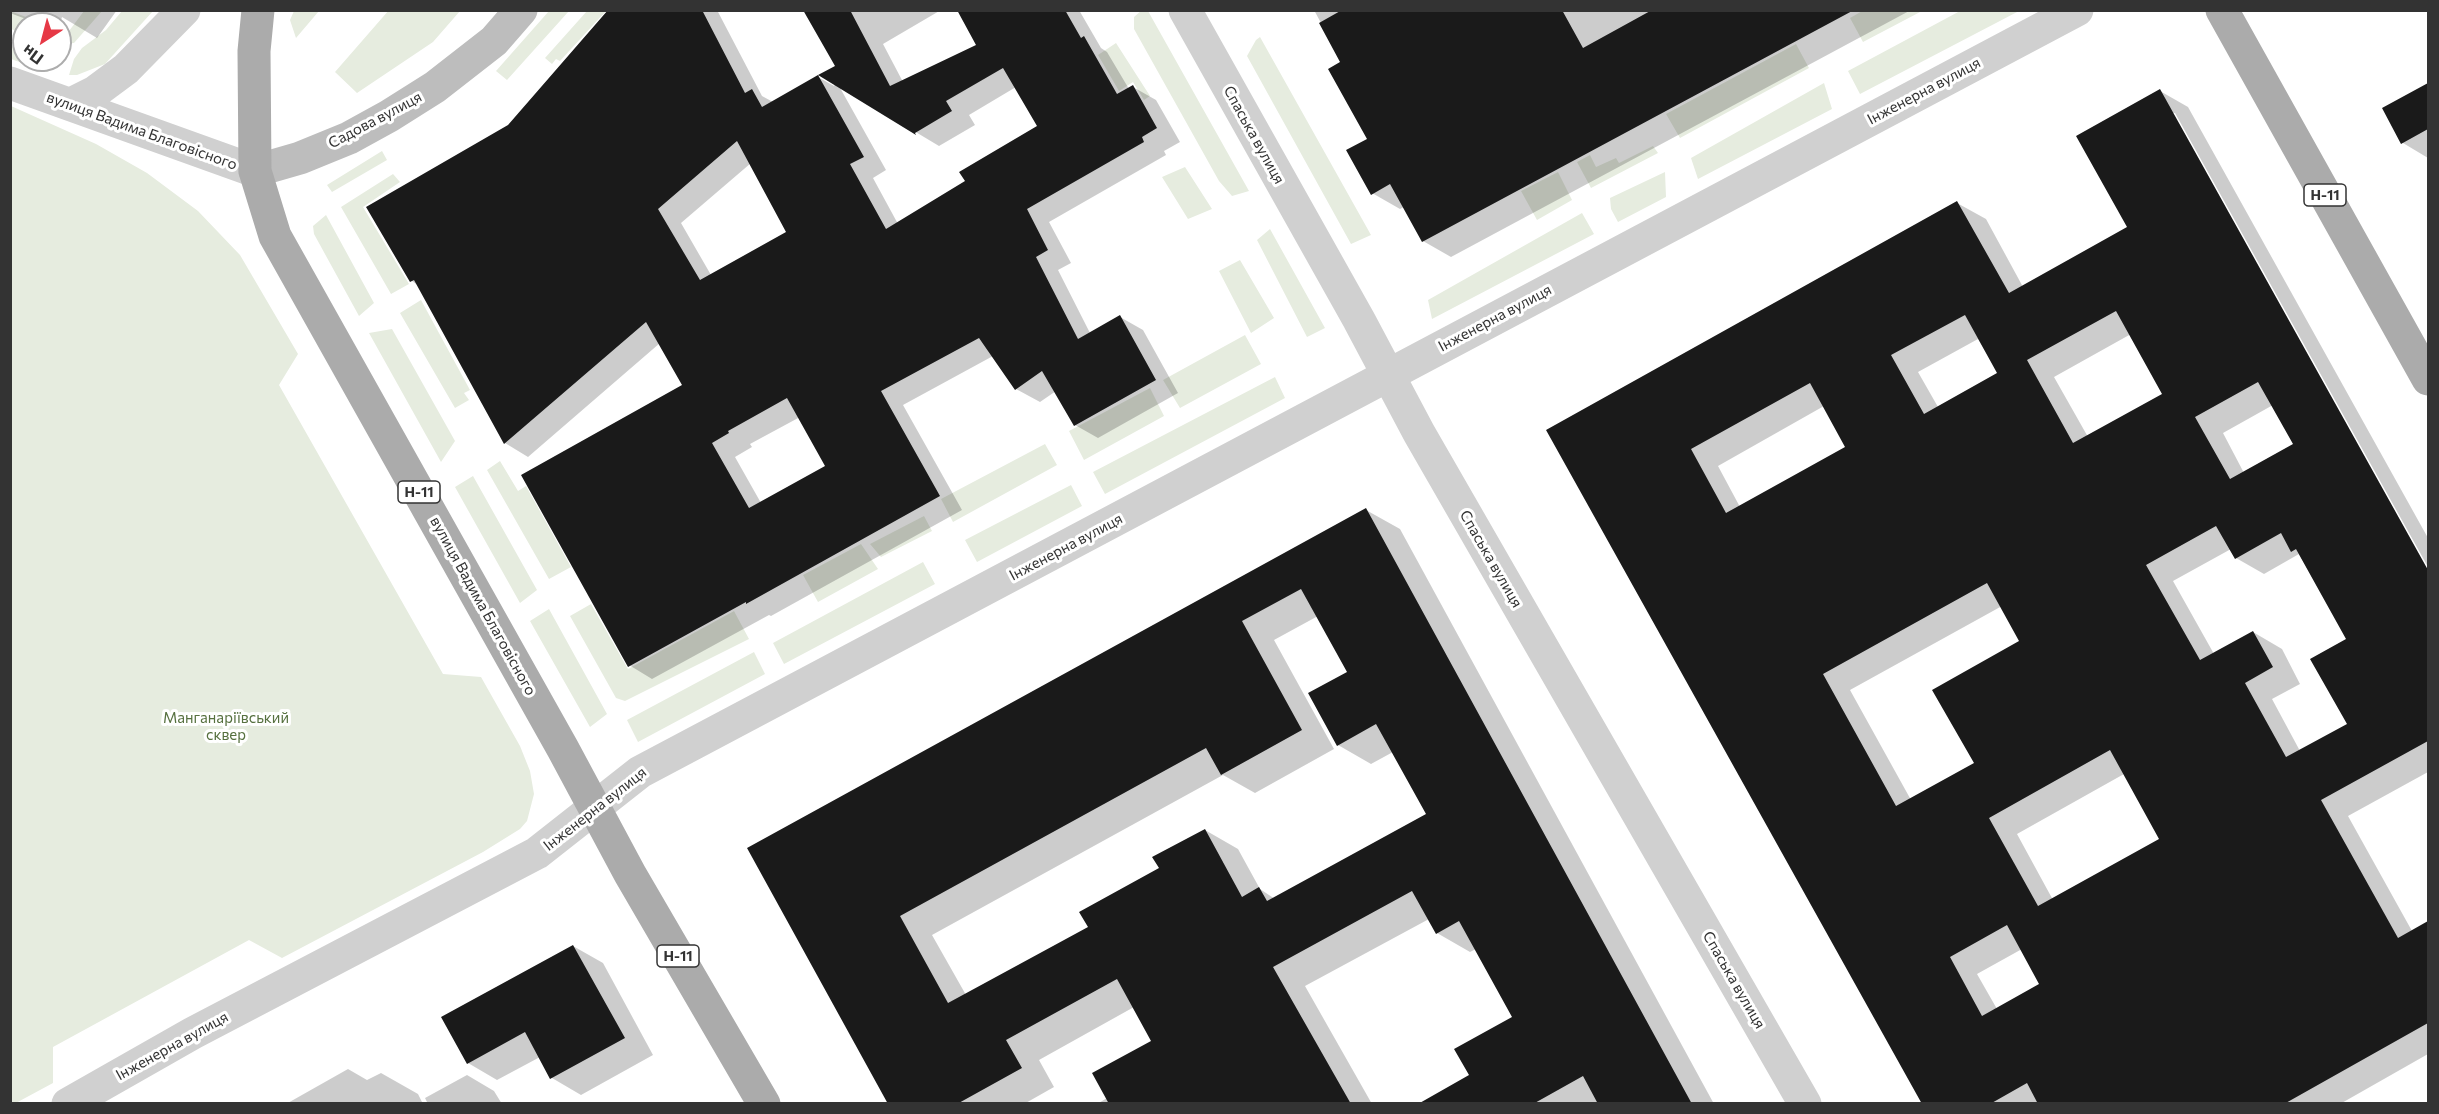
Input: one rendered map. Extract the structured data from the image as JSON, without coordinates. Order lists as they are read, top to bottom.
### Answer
{
  "streets": {
    "main road": ["Садова вулиця", "вулиця Вадима Благовісного", "Н-11"],
    "street": ["Інженерна вулиця", "Спаська вулиця"]
  },
  "crossings": [
    ["Інженерна вулиця", "вулиця Вадима Благовісного"],
    ["Інженерна вулиця", "Спаська вулиця"],
    ["Садова вулиця", "вулиця Вадима Благовісного"],
    ["Садова вулиця", "Н-11"],
    ["вулиця Вадима Благовісного", "Н-11"]
  ],
  "parks": ["Манганаріївський сквер"],
  "north": "bottom left"
}
